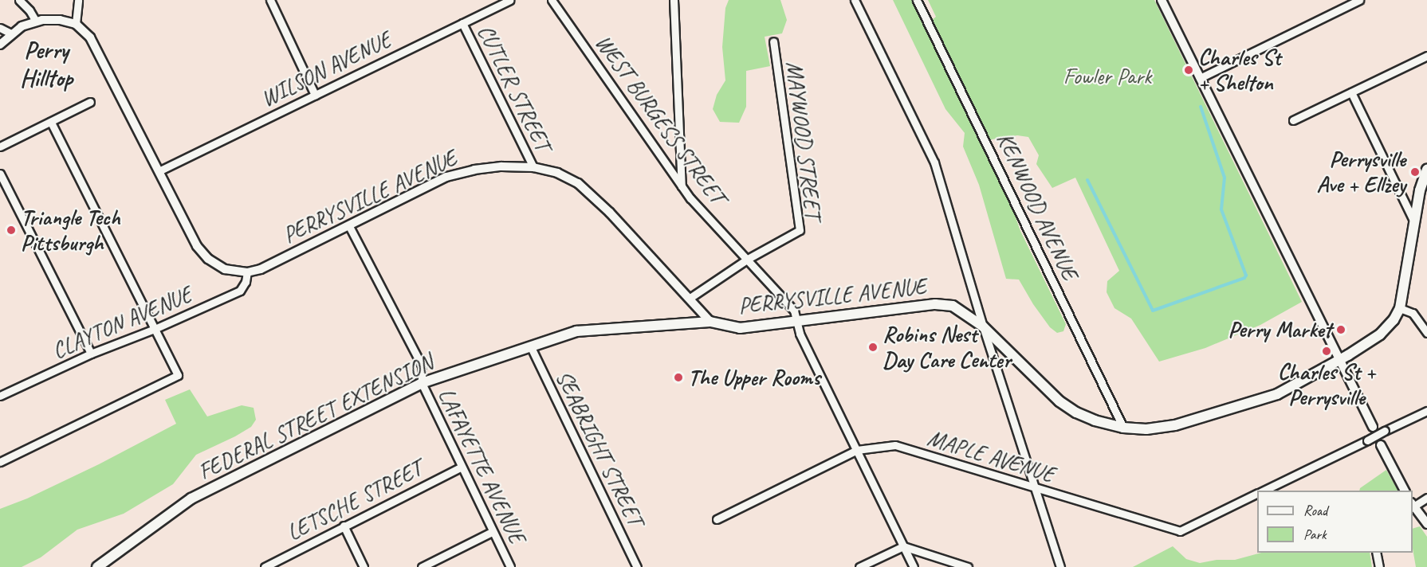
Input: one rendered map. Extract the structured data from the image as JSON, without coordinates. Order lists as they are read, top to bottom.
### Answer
{
  "streets": {
    "main road": ["PERRYSVILLE AVENUE", "FEDERAL STREET EXTENSION"],
    "street": [
      "WILSON AVENUE",
      "CUTLER STREET",
      "WEST BURGESS STREET",
      "MAYWOOD STREET",
      "KENWOOD AVENUE",
      "CLAYTON AVENUE",
      "SEABRIGHT STREET",
      "MAPLE AVENUE",
      "LAFAYETTE AVENUE",
      "LETSCHE STREET"
    ]
  },
  "crossings": [
    ["WILSON AVENUE", "CUTLER STREET"],
    ["WILSON AVENUE", "PERRYSVILLE AVENUE"],
    ["CUTLER STREET", "PERRYSVILLE AVENUE"],
    ["WEST BURGESS STREET", "MAYWOOD STREET"],
    ["WEST BURGESS STREET", "PERRYSVILLE AVENUE"],
    ["WEST BURGESS STREET", "MAPLE AVENUE"],
    ["MAYWOOD STREET", "PERRYSVILLE AVENUE"],
    ["PERRYSVILLE AVENUE", "KENWOOD AVENUE"],
    ["PERRYSVILLE AVENUE", "CLAYTON AVENUE"],
    ["PERRYSVILLE AVENUE", "FEDERAL STREET EXTENSION"],
    ["PERRYSVILLE AVENUE", "LAFAYETTE AVENUE"],
    ["FEDERAL STREET EXTENSION", "SEABRIGHT STREET"],
    ["FEDERAL STREET EXTENSION", "LAFAYETTE AVENUE"],
    ["LAFAYETTE AVENUE", "LETSCHE STREET"]
  ],
  "districts": ["Perry Hilltop"],
  "parks": ["Fowler Park"],
  "places": [
    "Charles St + Shelton",
    "Perrysville Ave + Ellzey",
    "Triangle Tech Pittsburgh",
    "Perry Market",
    "Robins Nest Day Care Center",
    "Charles St + Perrysville",
    "The Upper Rooms"
  ],
  "legend": ["Road", "Park"]
}
